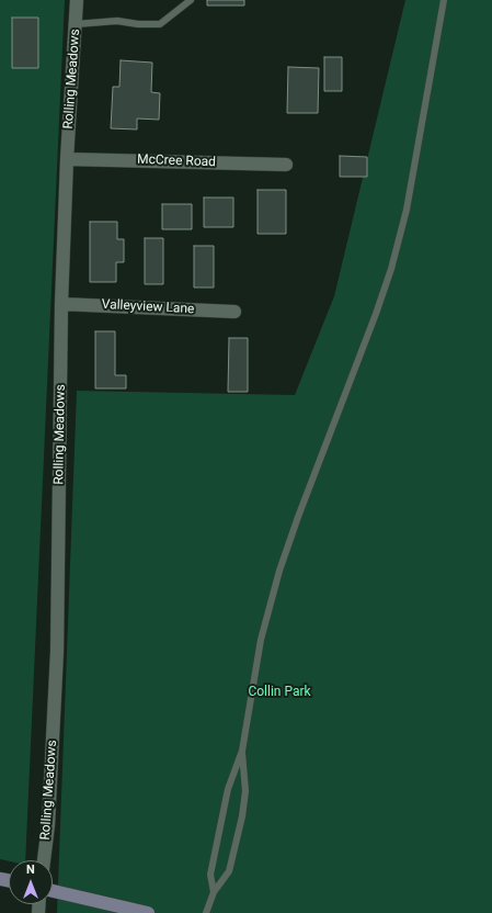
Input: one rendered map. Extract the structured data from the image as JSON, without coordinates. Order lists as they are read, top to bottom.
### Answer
{
  "streets": {
    "street": ["Rolling Meadows", "McCree Road", "Valleyview Lane"]
  },
  "crossings": [
    ["Rolling Meadows", "McCree Road"],
    ["Rolling Meadows", "Valleyview Lane"]
  ],
  "parks": ["Collin Park"],
  "north": "top"
}
